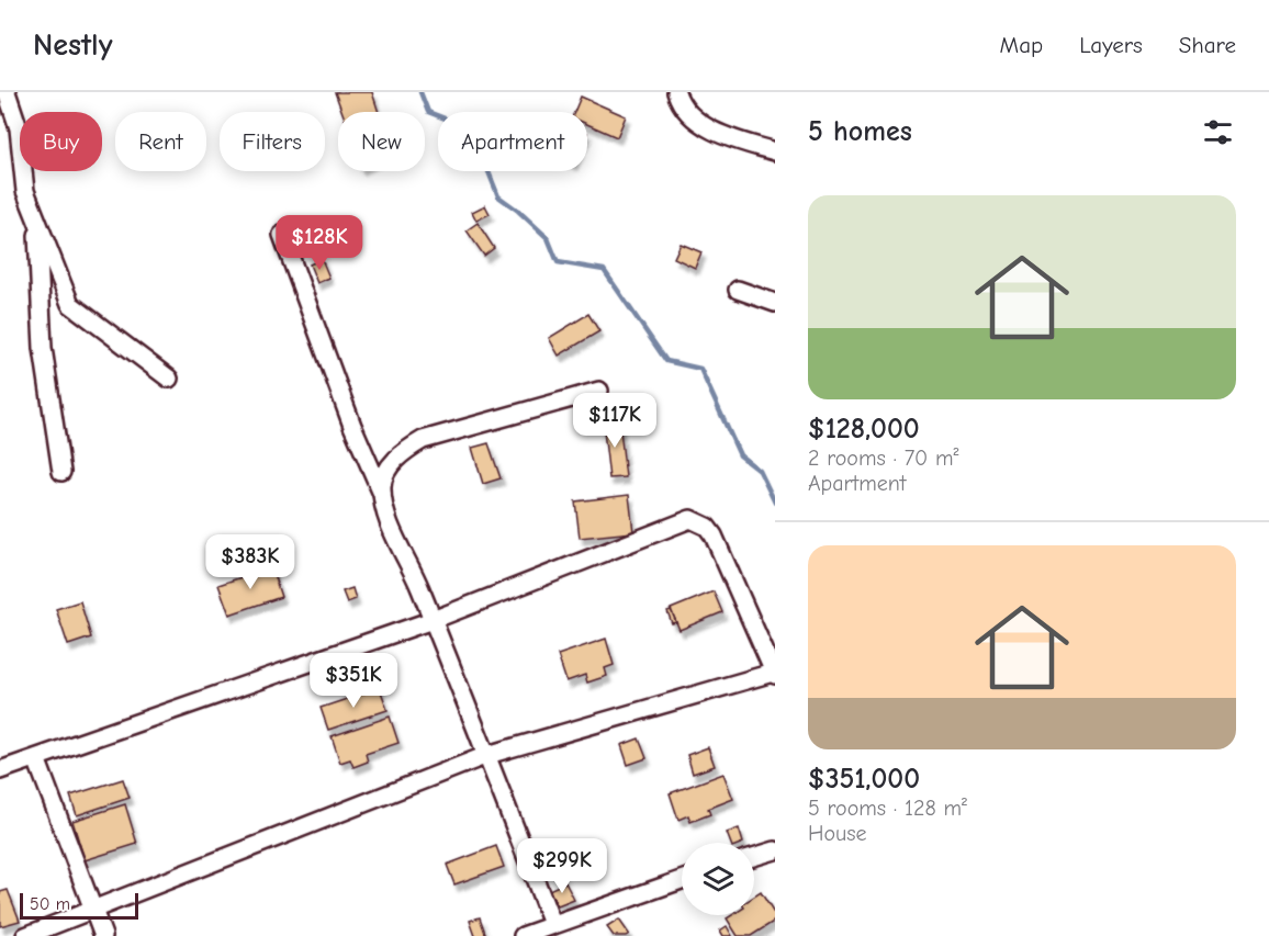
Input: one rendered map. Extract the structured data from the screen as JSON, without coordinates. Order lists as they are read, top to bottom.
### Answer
{
  "scale_bar": "50 m",
  "page": {
    "header": "Nestly",
    "nav": ["Map", "Layers", "Share"],
    "heading": "5 homes",
    "chip": [
      "Buy",
      "Rent",
      "Filters",
      "New",
      "Apartment"
    ],
    "list": [
      {
        "name": "$128,000",
        "note": "2 rooms · 70 m² · Apartment"
      },
      {
        "name": "$351,000",
        "note": "5 rooms · 128 m² · House"
      }
    ],
    "price": [
      "$128K",
      "$117K",
      "$383K",
      "$351K",
      "$299K"
    ],
    "scale": "50 m"
  }
}
